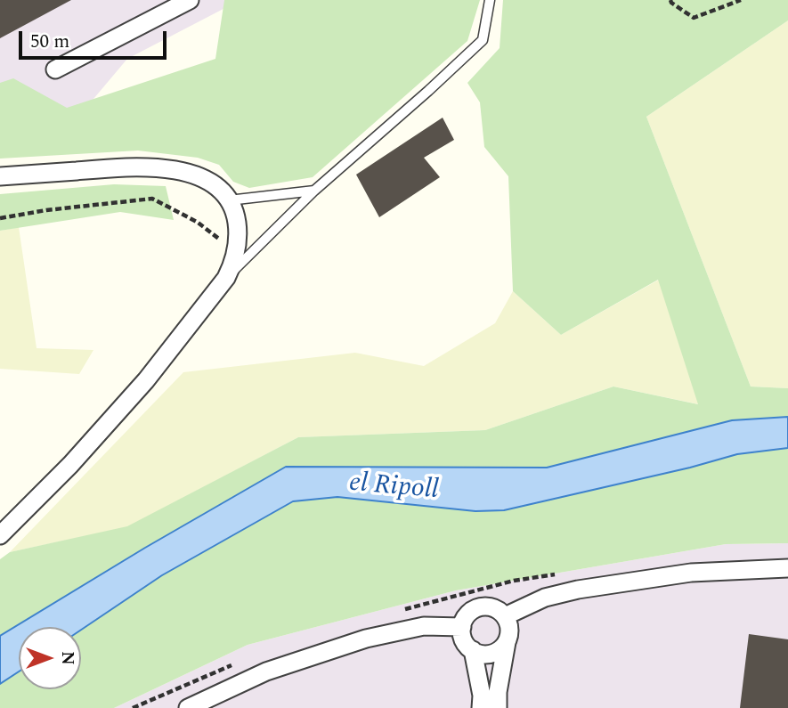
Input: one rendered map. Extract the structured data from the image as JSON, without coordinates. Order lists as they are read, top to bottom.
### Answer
{
  "water": ["el Ripoll"],
  "scale_bar": "50 m",
  "north": "right"
}
